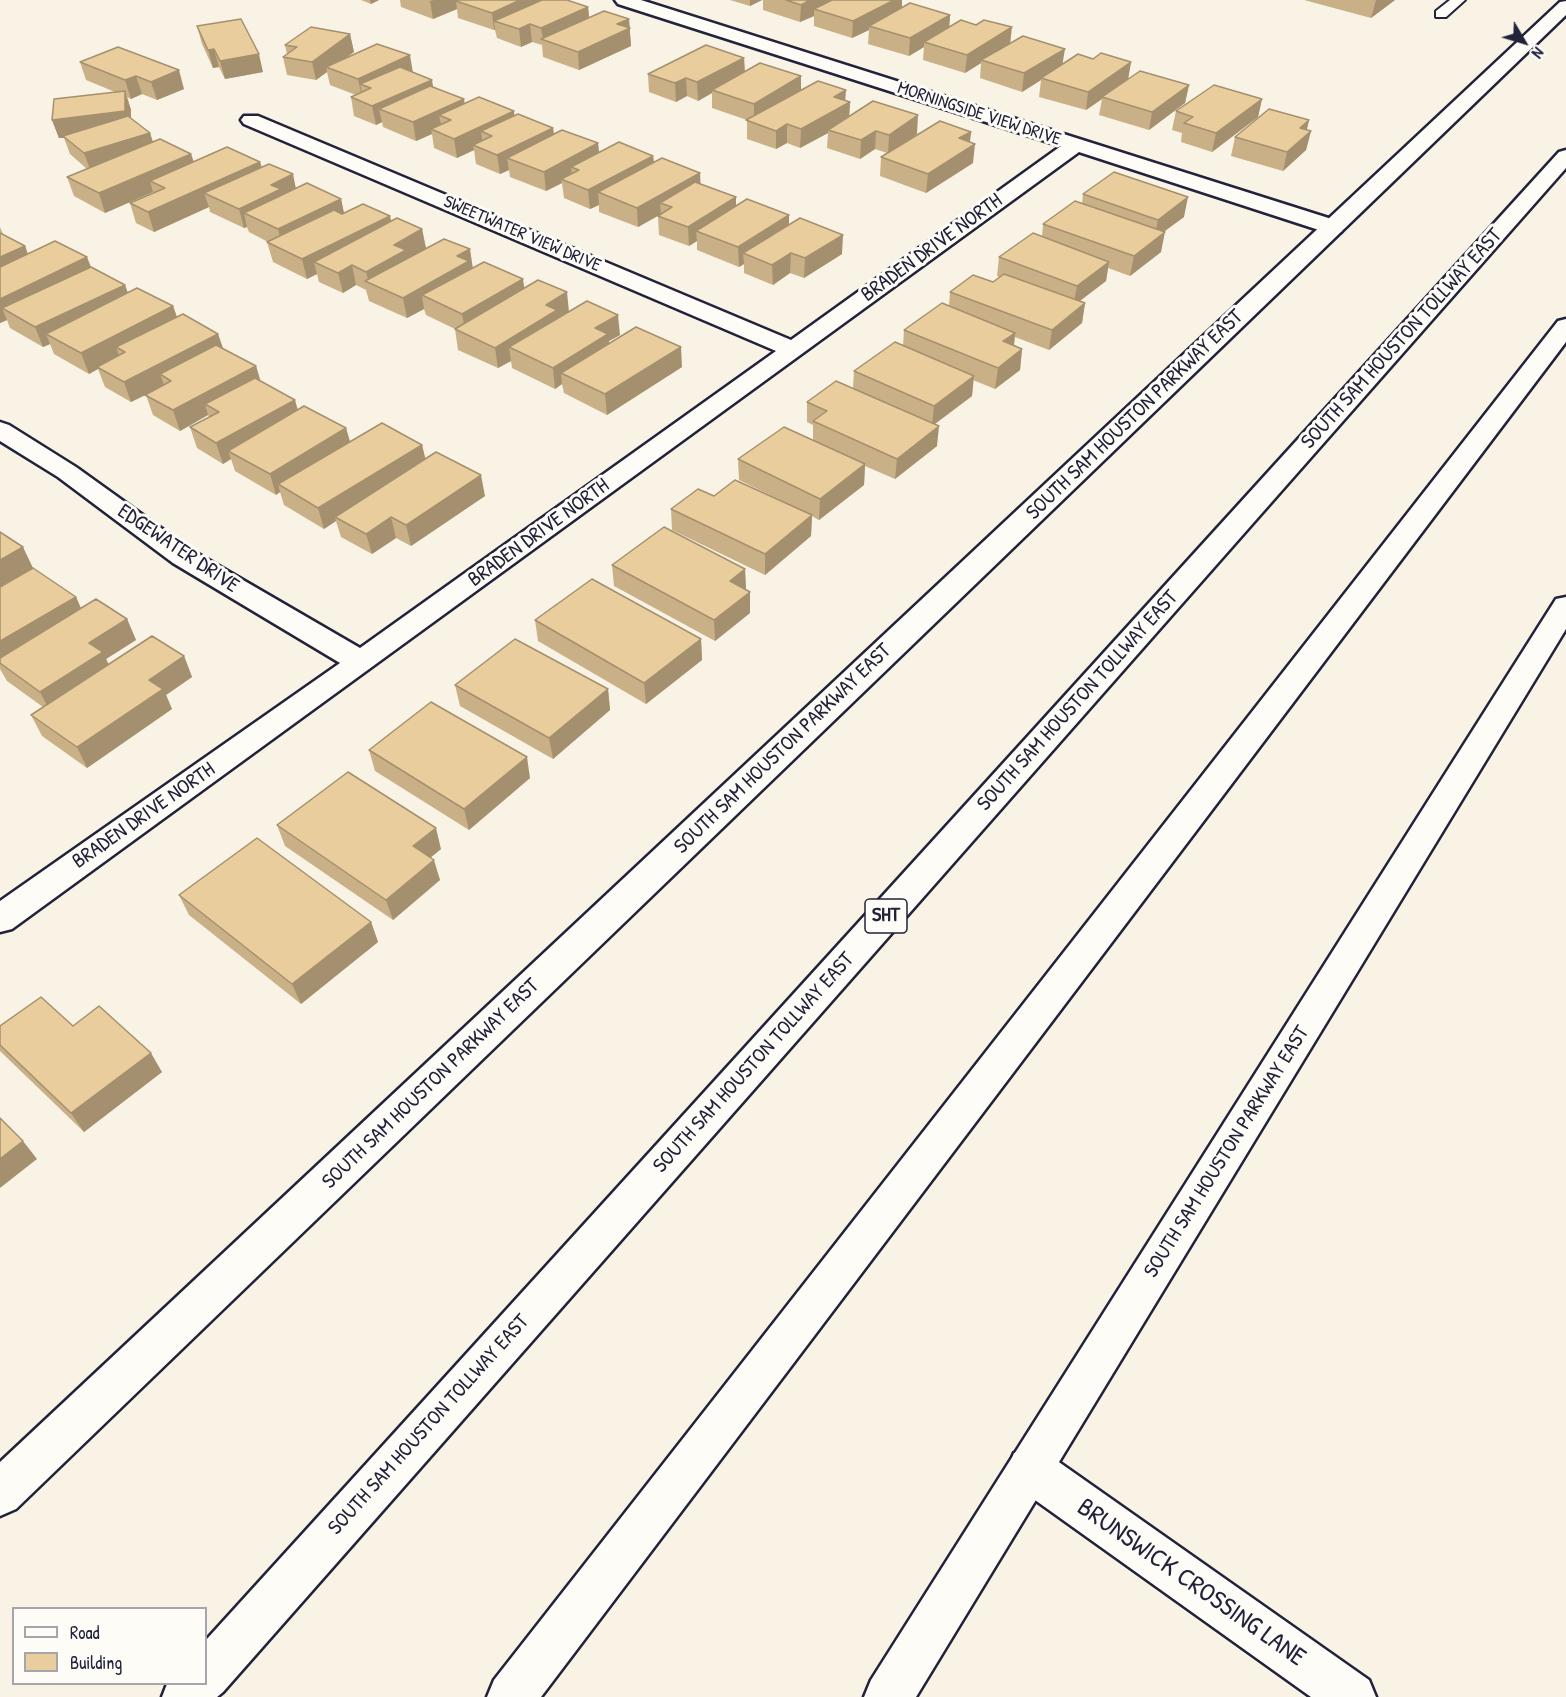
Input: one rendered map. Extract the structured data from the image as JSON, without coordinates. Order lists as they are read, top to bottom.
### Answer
{
  "streets": {
    "main road": [
      "MORNINGSIDE VIEW DRIVE",
      "SWEETWATER VIEW DRIVE",
      "BRADEN DRIVE NORTH",
      "SOUTH SAM HOUSTON TOLLWAY EAST",
      "SOUTH SAM HOUSTON PARKWAY EAST",
      "EDGEWATER DRIVE",
      "SHT",
      "BRUNSWICK CROSSING LANE"
    ]
  },
  "crossings": [
    ["MORNINGSIDE VIEW DRIVE", "BRADEN DRIVE NORTH"],
    ["MORNINGSIDE VIEW DRIVE", "SOUTH SAM HOUSTON PARKWAY EAST"],
    ["SWEETWATER VIEW DRIVE", "BRADEN DRIVE NORTH"],
    ["BRADEN DRIVE NORTH", "EDGEWATER DRIVE"],
    ["SOUTH SAM HOUSTON PARKWAY EAST", "BRUNSWICK CROSSING LANE"]
  ],
  "legend": ["Road", "Building"],
  "north": "bottom right"
}
